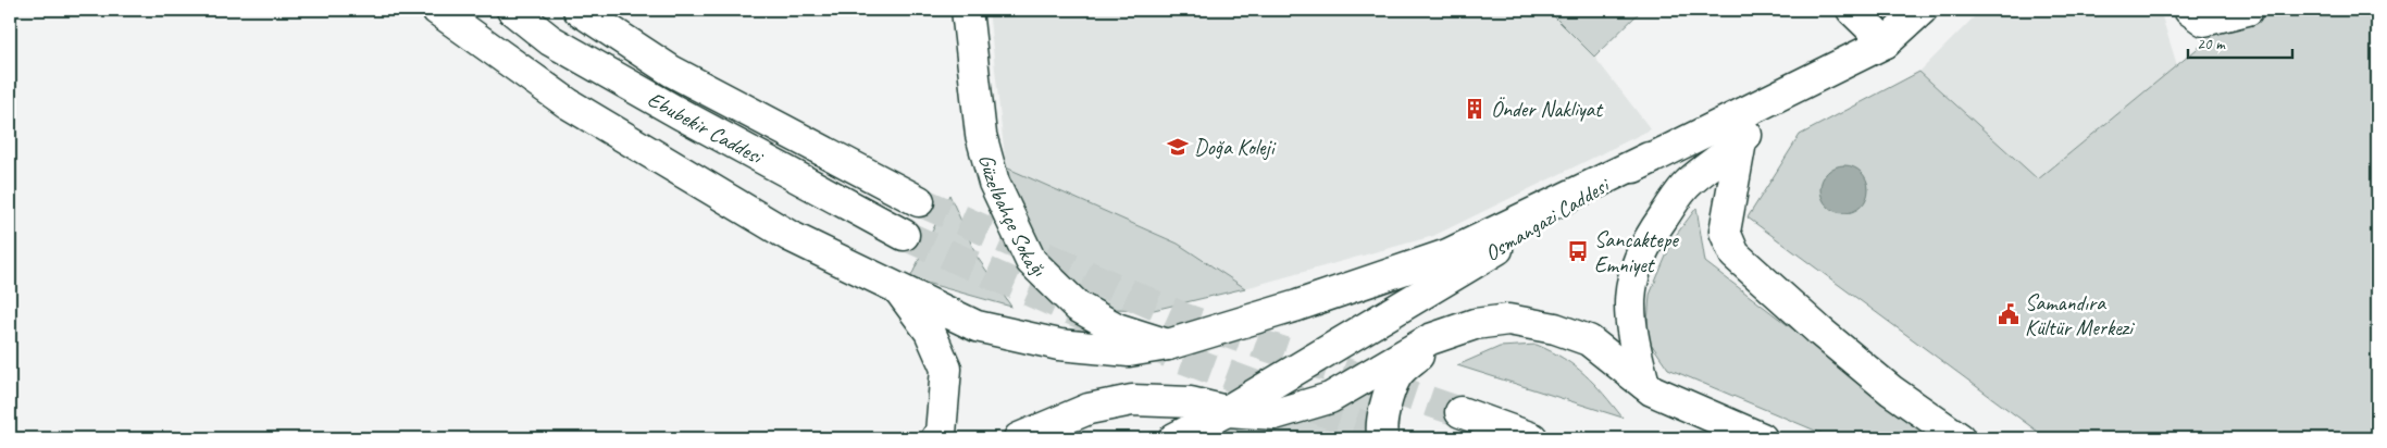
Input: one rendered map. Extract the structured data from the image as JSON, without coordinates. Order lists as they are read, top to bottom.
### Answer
{
  "streets": {
    "main road": ["Ebubekir Caddesi", "Güzelbahçe Sokağı", "Osmangazi Caddesi"]
  },
  "places": {
    "building": ["Önder Nakliyat"],
    "school or university": ["Doğa Koleji"],
    "bus stop": ["Sancaktepe Emniyet"],
    "public building": ["Samandıra Kültür Merkezi"]
  },
  "scale_bar": "20 m"
}
